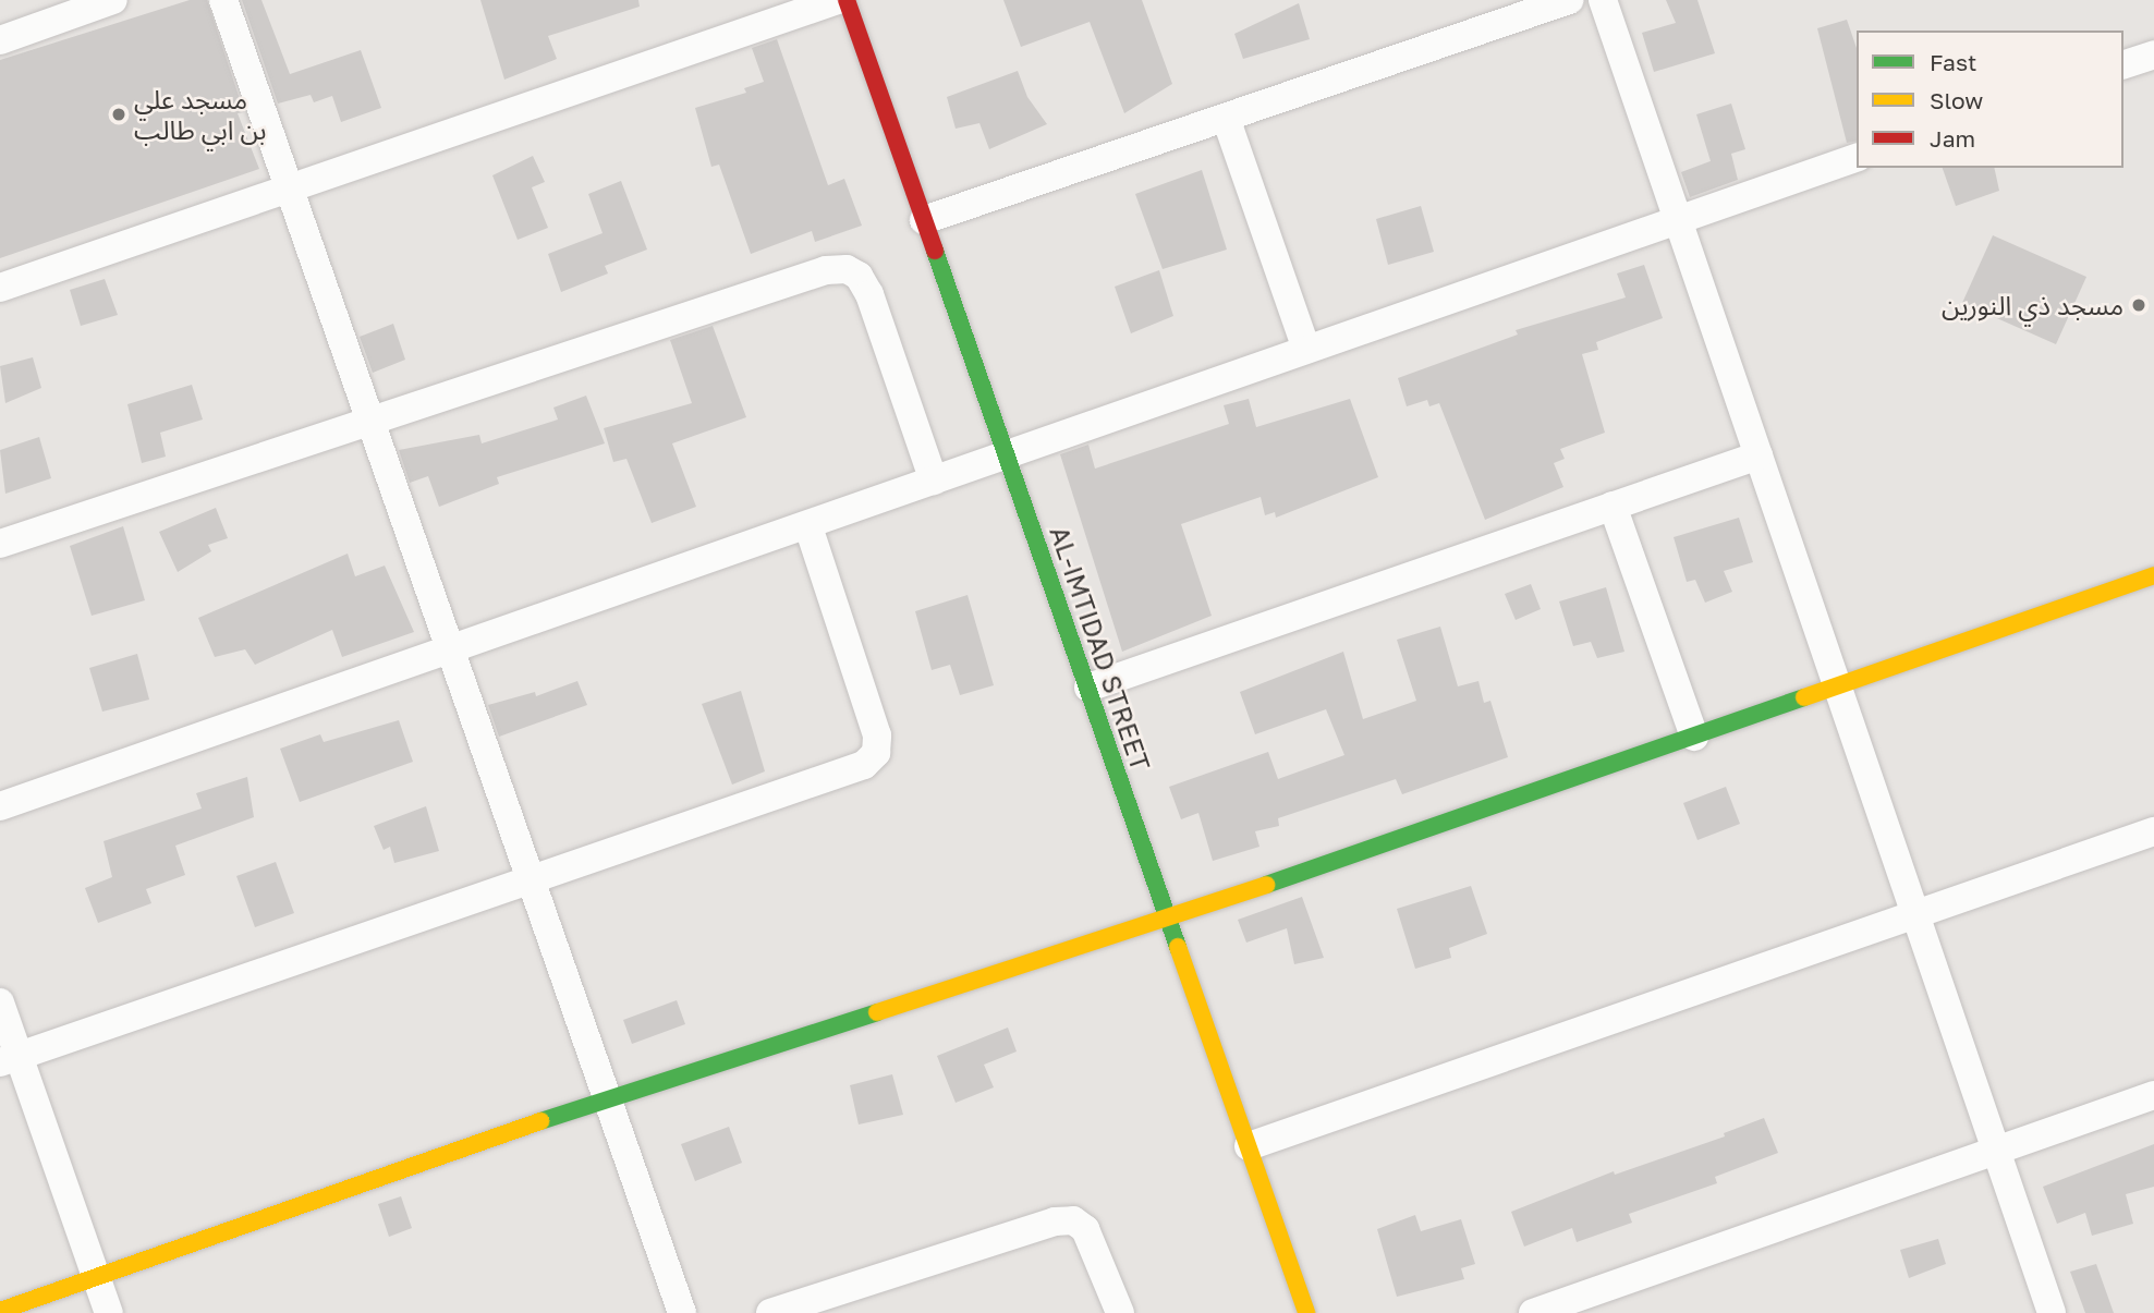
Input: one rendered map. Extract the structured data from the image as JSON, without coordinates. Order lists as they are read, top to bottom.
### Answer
{
  "streets": {
    "street": ["AL-IMTIDAD STREET"]
  },
  "places": ["مسجد علي بن ابي طالب", "مسجد ذي النورين"],
  "legend": ["Fast", "Slow", "Jam"]
}
